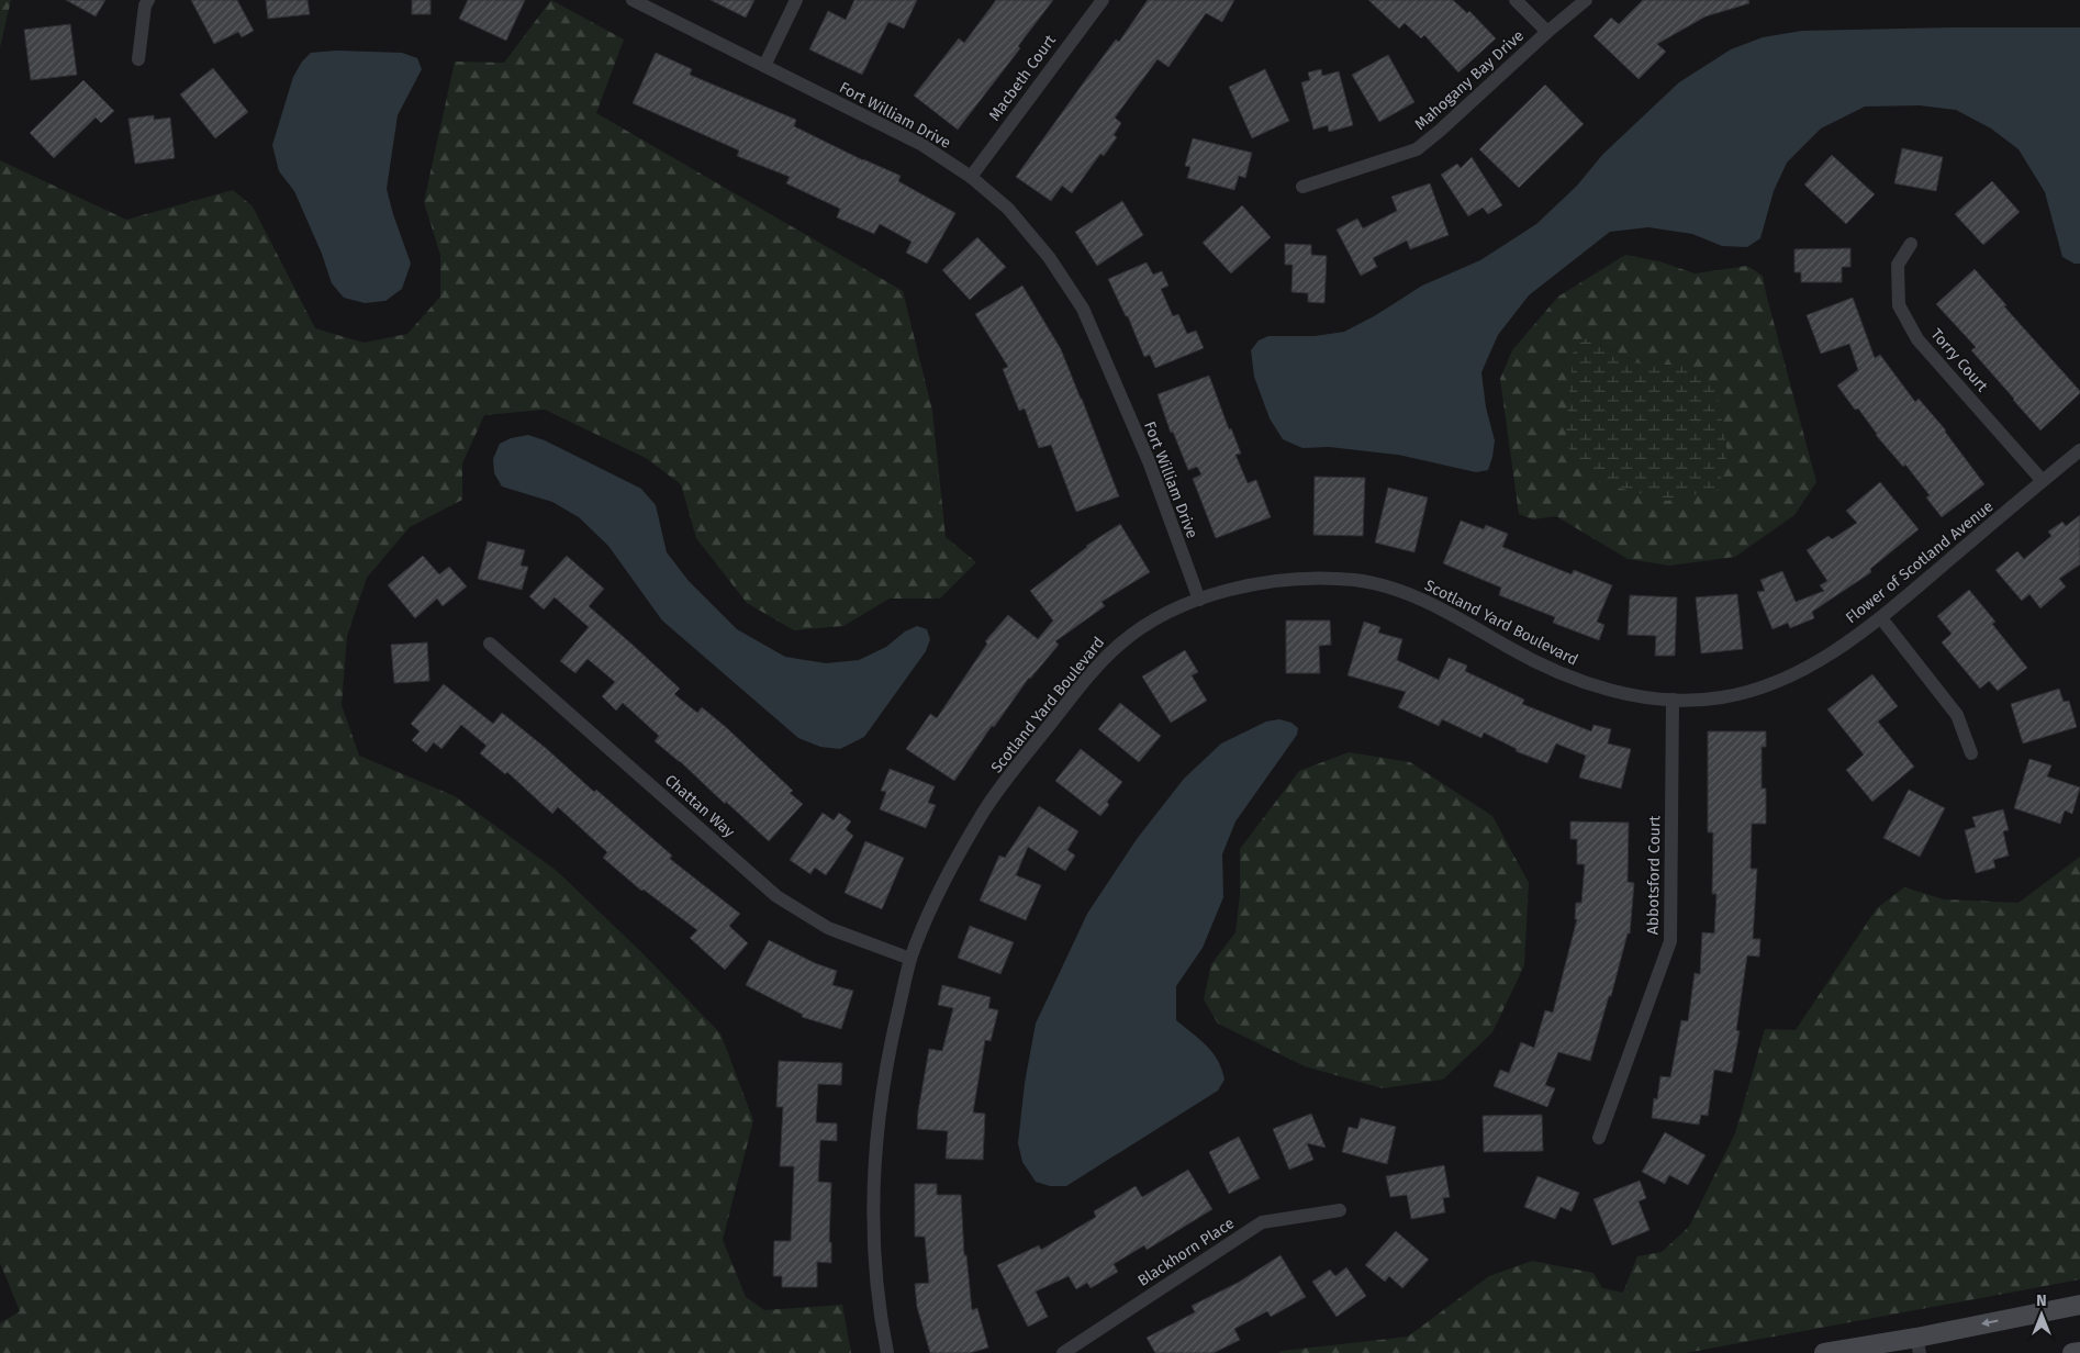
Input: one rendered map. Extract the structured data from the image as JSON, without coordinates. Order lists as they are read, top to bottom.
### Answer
{
  "streets": {
    "street": [
      "Macbeth Court",
      "Mahogany Bay Drive",
      "Fort William Drive",
      "Torry Court",
      "Flower of Scotland Avenue",
      "Scotland Yard Boulevard",
      "Chattan Way",
      "Abbotsford Court",
      "Blackhorn Place"
    ]
  },
  "crossings": [
    ["Macbeth Court", "Fort William Drive"],
    ["Fort William Drive", "Scotland Yard Boulevard"],
    ["Torry Court", "Flower of Scotland Avenue"],
    ["Flower of Scotland Avenue", "Scotland Yard Boulevard"],
    ["Flower of Scotland Avenue", "Abbotsford Court"],
    ["Scotland Yard Boulevard", "Chattan Way"],
    ["Scotland Yard Boulevard", "Abbotsford Court"]
  ],
  "north": "top"
}
